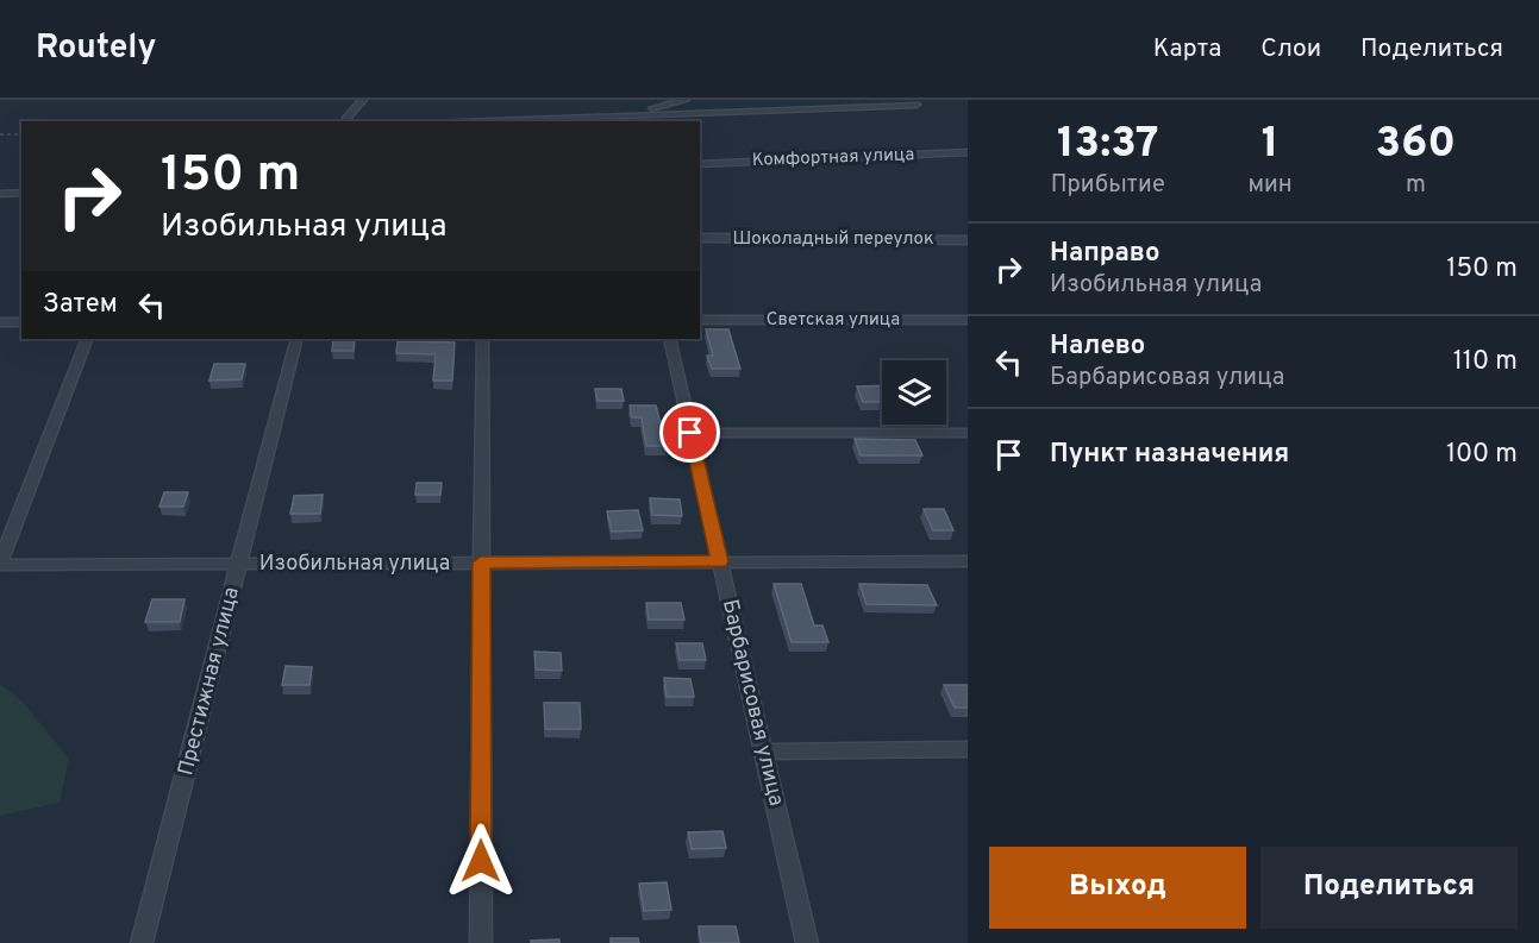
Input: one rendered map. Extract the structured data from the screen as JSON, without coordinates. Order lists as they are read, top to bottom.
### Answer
{
  "streets": {
    "street": [
      "Комфортная улица",
      "Шоколадный переулок",
      "Светская улица",
      "Изобильная улица",
      "Престижная улица",
      "Барбарисовая улица"
    ]
  },
  "crossings": [
    ["Изобильная улица", "Престижная улица"],
    ["Изобильная улица", "Барбарисовая улица"]
  ],
  "page": {
    "header": "Routely",
    "nav": ["Карта", "Слои", "Поделиться"],
    "eta": [
      "13:37",
      "Прибытие",
      "1",
      "мин",
      "360",
      "m"
    ],
    "turn": ["150 m", "Изобильная улица"],
    "list": [
      {
        "name": "Направо",
        "note": "Изобильная улица",
        "value": "150 m"
      },
      {
        "name": "Налево",
        "note": "Барбарисовая улица",
        "value": "110 m"
      },
      {
        "name": "Пункт назначения",
        "value": "100 m"
      }
    ],
    "then": "Затем",
    "buttons": ["Выход", "Поделиться"]
  }
}
